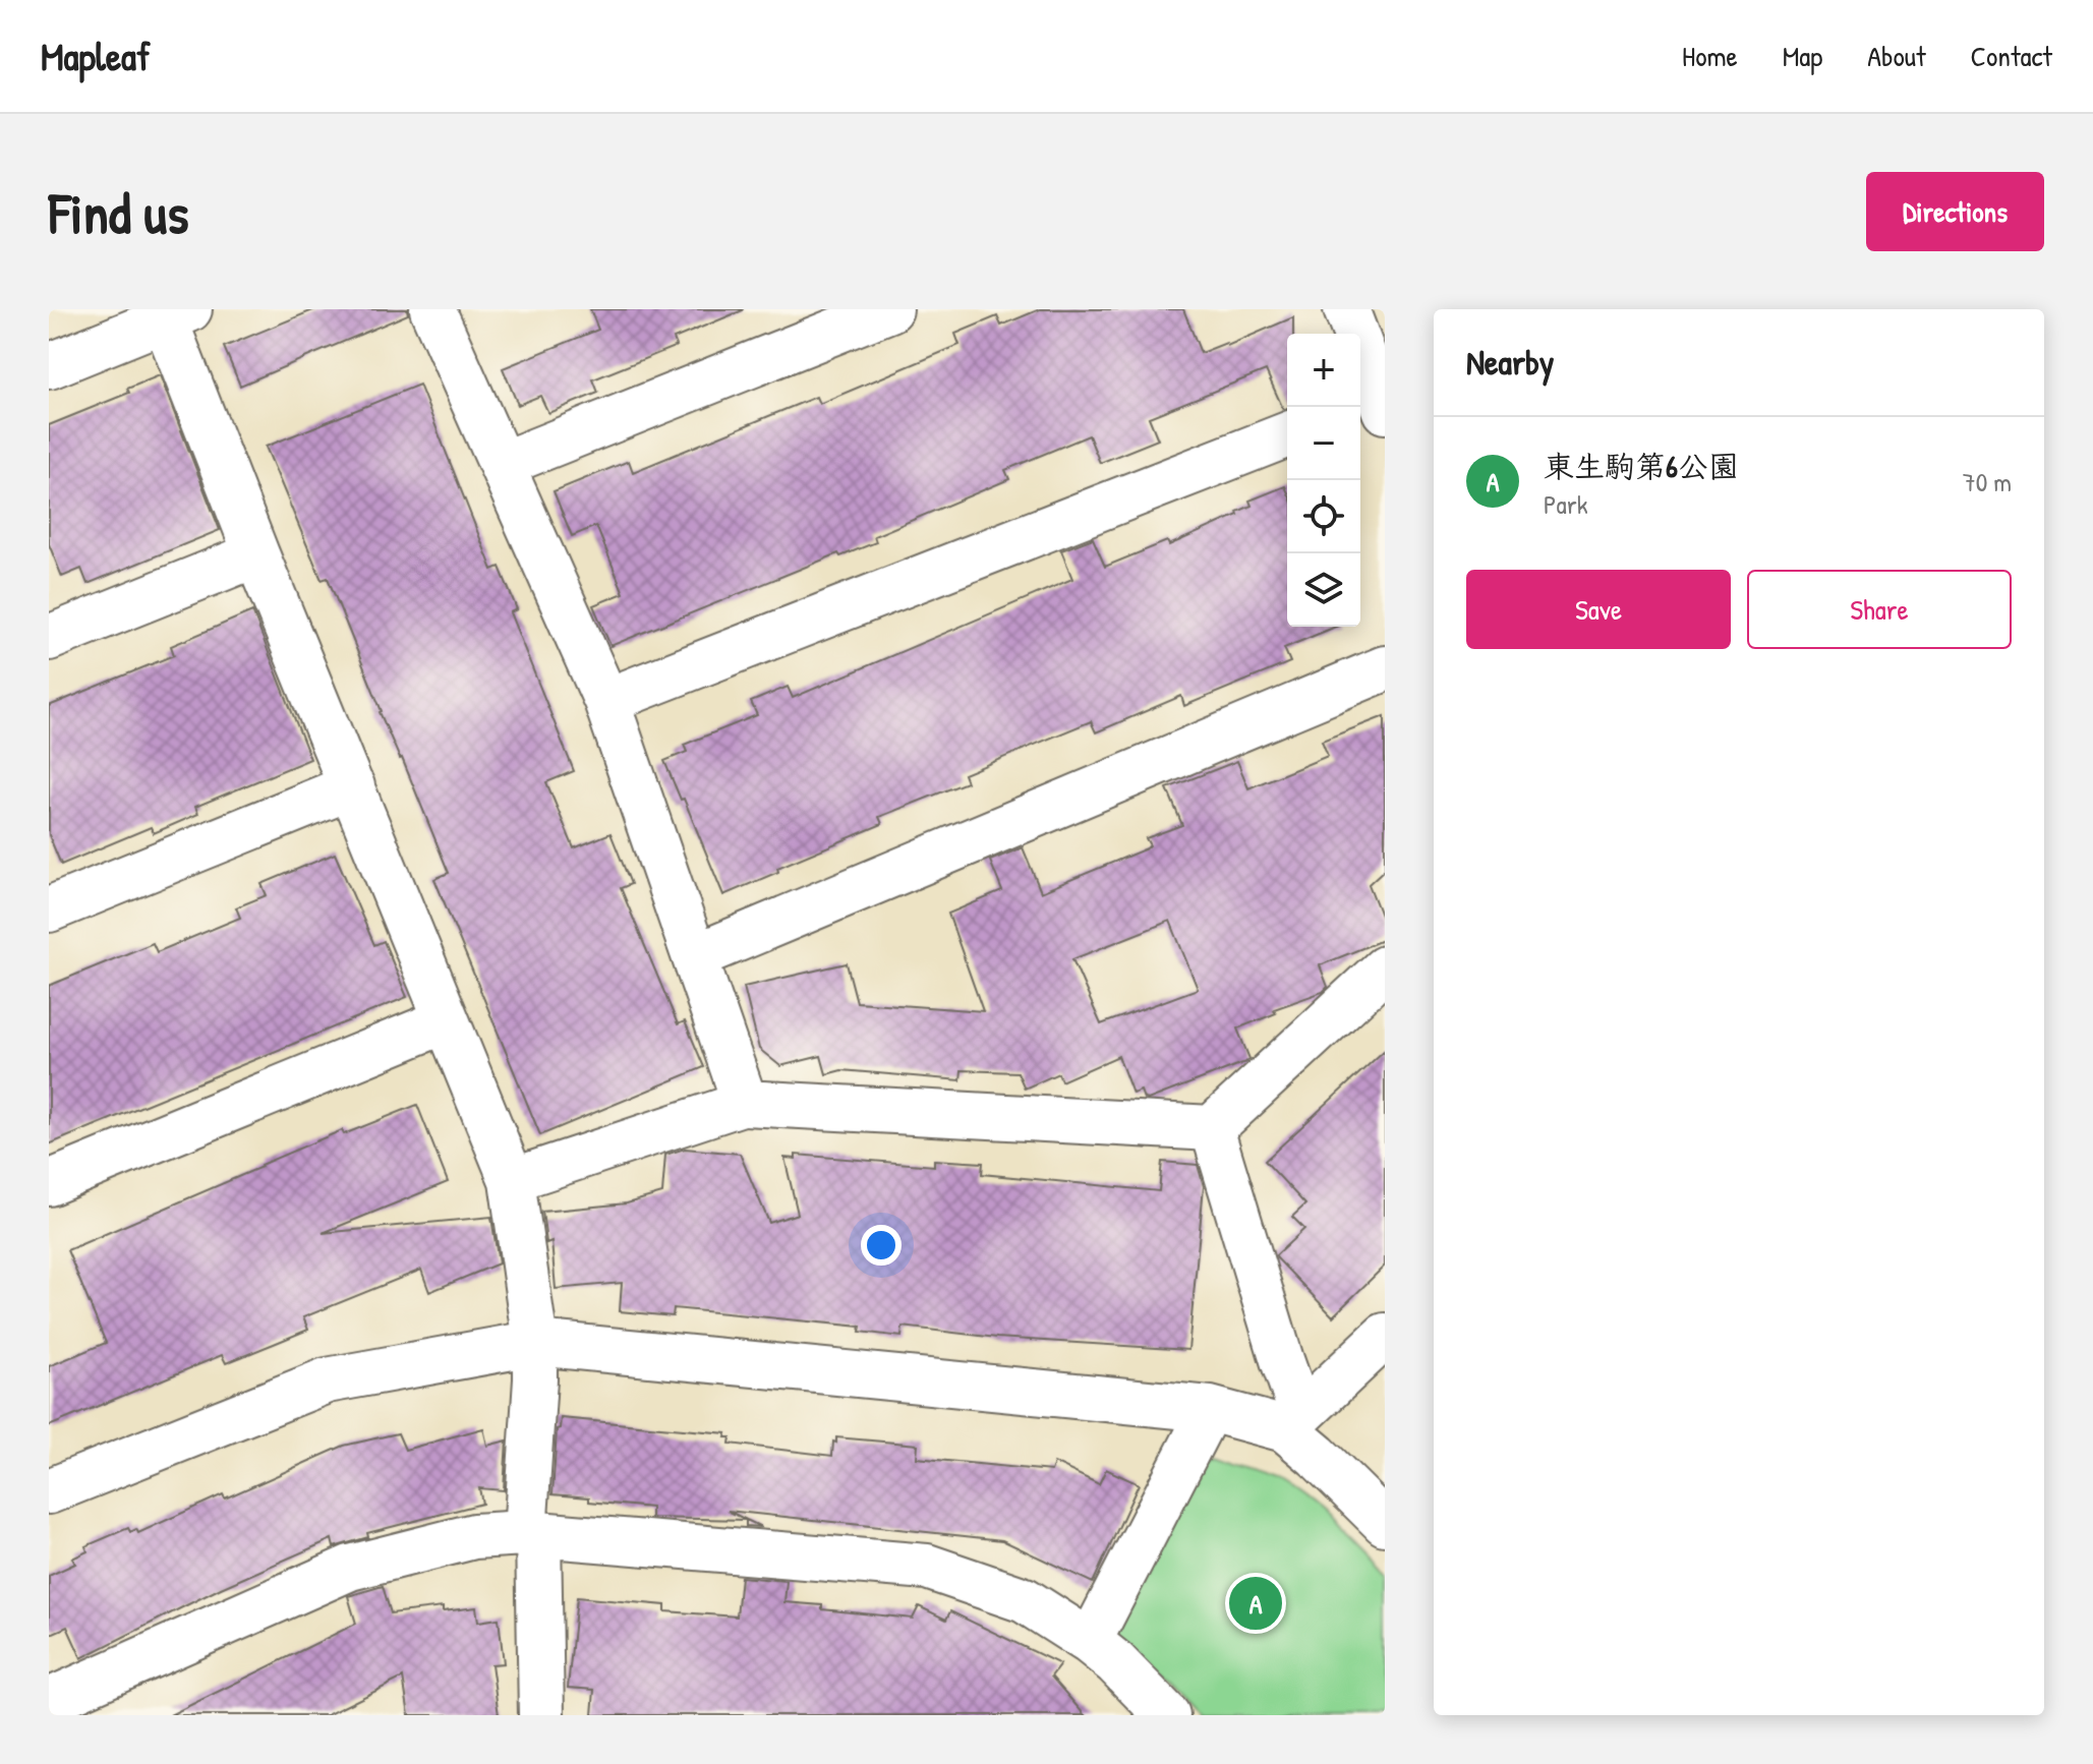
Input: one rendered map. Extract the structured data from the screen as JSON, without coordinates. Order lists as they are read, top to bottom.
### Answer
{
  "page": {
    "header": "Mapleaf",
    "nav": [
      "Home",
      "Map",
      "About",
      "Contact"
    ],
    "buttons": [
      "Directions",
      ["Save", "Share"]
    ],
    "title": "Find us",
    "heading": "Nearby",
    "map_buttons": ["+", "−"],
    "list": [
      {
        "mark": "A",
        "name": "東生駒第6公園",
        "note": "Park",
        "value": "70 m"
      }
    ],
    "pins": "A"
  }
}
